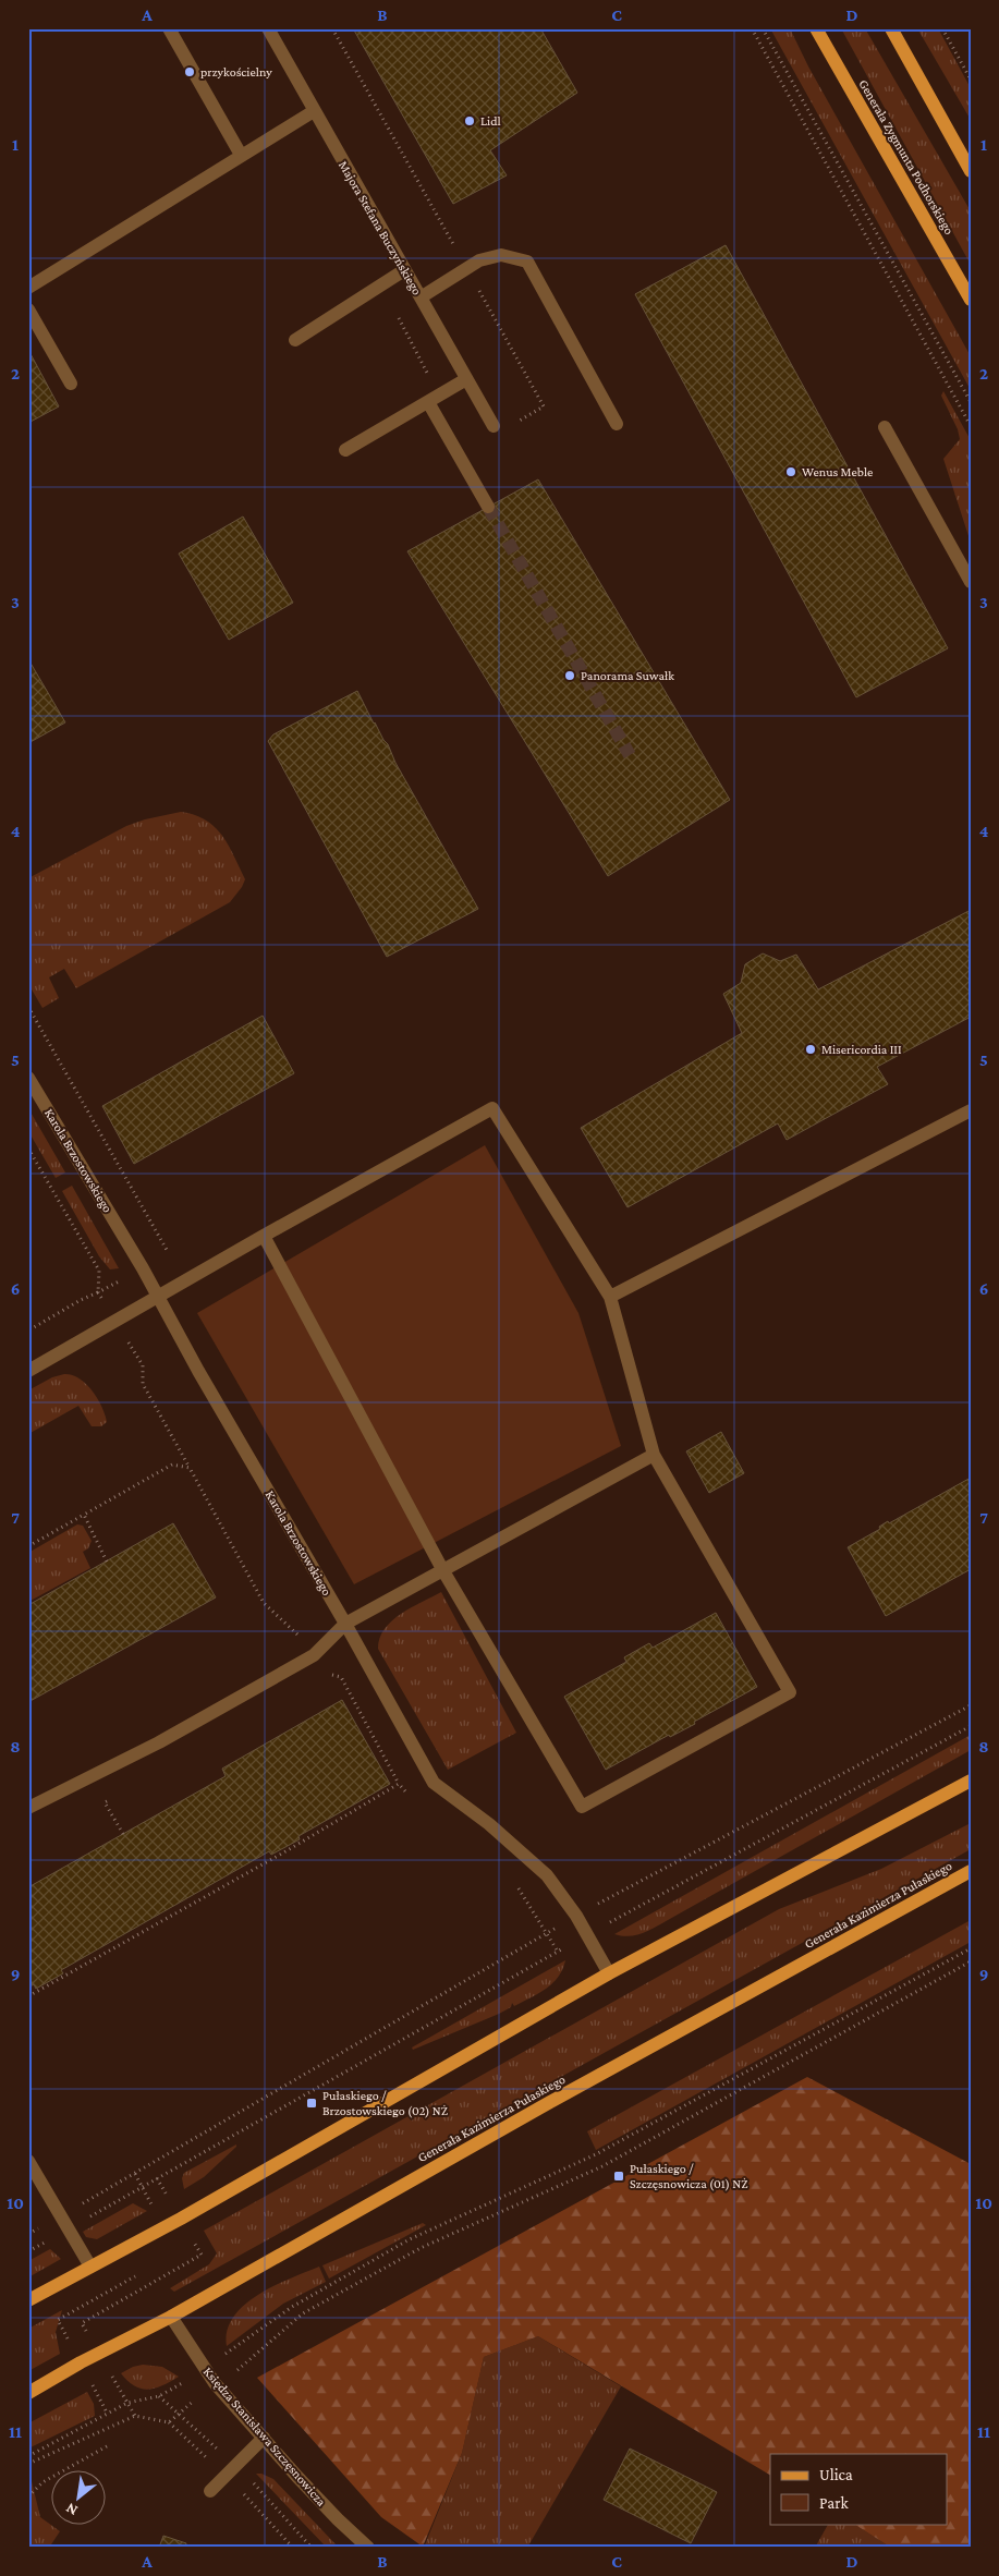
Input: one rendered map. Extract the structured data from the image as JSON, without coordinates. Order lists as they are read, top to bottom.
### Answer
{
  "streets": {
    "main road": ["Generała Zygmunta Podhorskiego", "Generała Kazimierza Pułaskiego"],
    "street": ["Majora Stefana Buczyńskiego", "Karola Brzostowskiego", "Księdza Stanisława Szczęsnowicza"]
  },
  "crossings": [
    ["Generała Kazimierza Pułaskiego", "Księdza Stanisława Szczęsnowicza"]
  ],
  "places": {
    "other": [
      "przykościelny",
      "Lidl",
      "Wenus Meble",
      "Panorama Suwałk",
      "Misericordia III"
    ],
    "transit": ["Pułaskiego / Brzostowskiego (02) NŻ", "Pułaskiego / Szczęsnowicza (01) NŻ"]
  },
  "legend": ["Ulica", "Park"],
  "north": "bottom left",
  "grid": {
    "columns": [
      "A",
      "B",
      "C",
      "D"
    ],
    "rows": [
      "1",
      "2",
      "3",
      "4",
      "5",
      "6",
      "7",
      "8",
      "9",
      "10",
      "11"
    ]
  }
}
